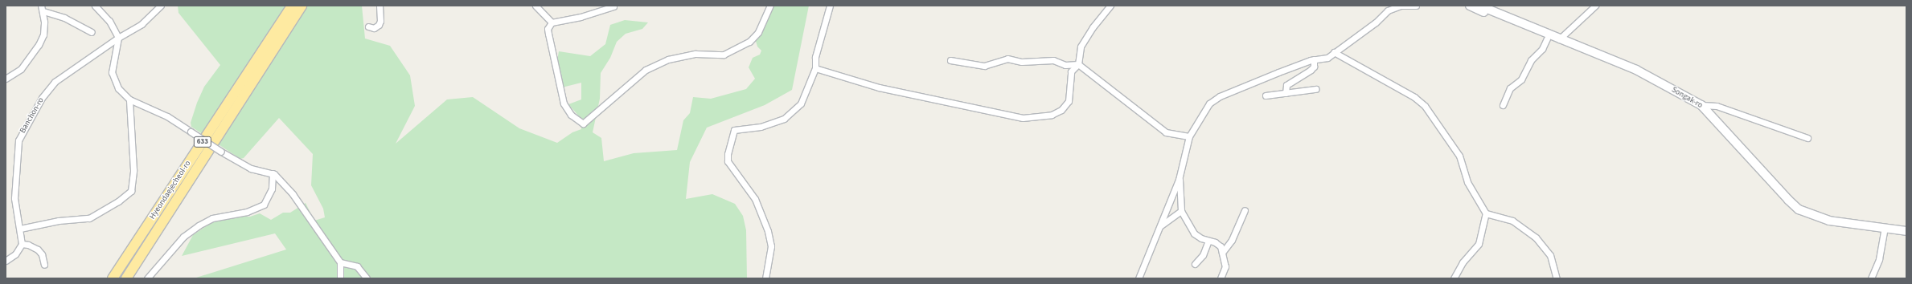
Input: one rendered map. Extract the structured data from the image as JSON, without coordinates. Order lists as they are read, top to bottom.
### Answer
{
  "streets": {
    "highway": ["633", "Hyeondaejecheol-ro"],
    "main road": ["Songak-ro"],
    "street": ["Banchon-ro"]
  }
}
